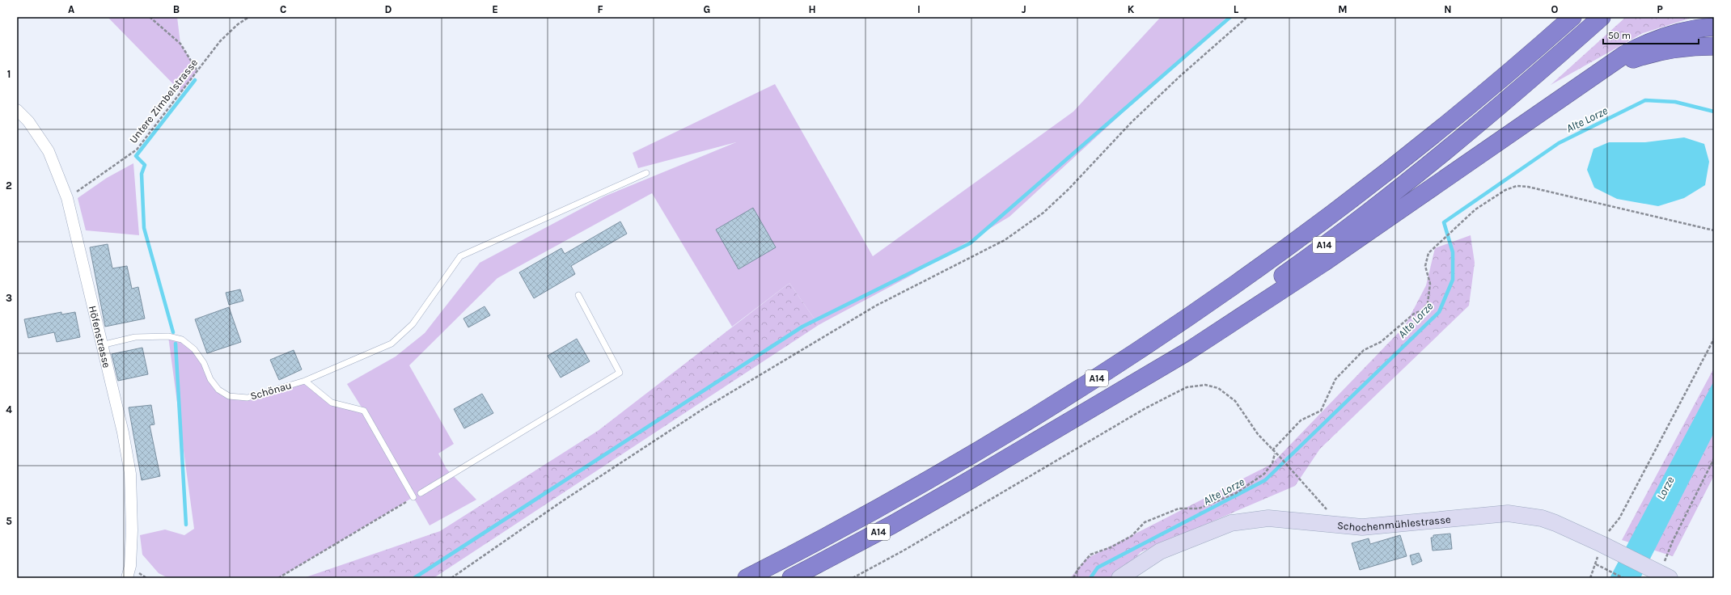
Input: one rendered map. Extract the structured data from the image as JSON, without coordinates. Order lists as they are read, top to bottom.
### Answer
{
  "streets": {
    "highway": ["A14"],
    "street": ["Höfenstrasse", "Schochenmühlestrasse"],
    "lane": ["Schönau"],
    "path": ["Untere Zimbelstrasse"]
  },
  "crossings": [
    ["Untere Zimbelstrasse", "Höfenstrasse"],
    ["Höfenstrasse", "Schönau"]
  ],
  "water": ["Alte Lorze", "Lorze"],
  "scale_bar": "50 m",
  "grid": {
    "columns": [
      "A",
      "B",
      "C",
      "D",
      "E",
      "F",
      "G",
      "H",
      "I",
      "J",
      "K",
      "L",
      "M",
      "N",
      "O",
      "P"
    ],
    "rows": [
      "1",
      "2",
      "3",
      "4",
      "5"
    ]
  }
}
